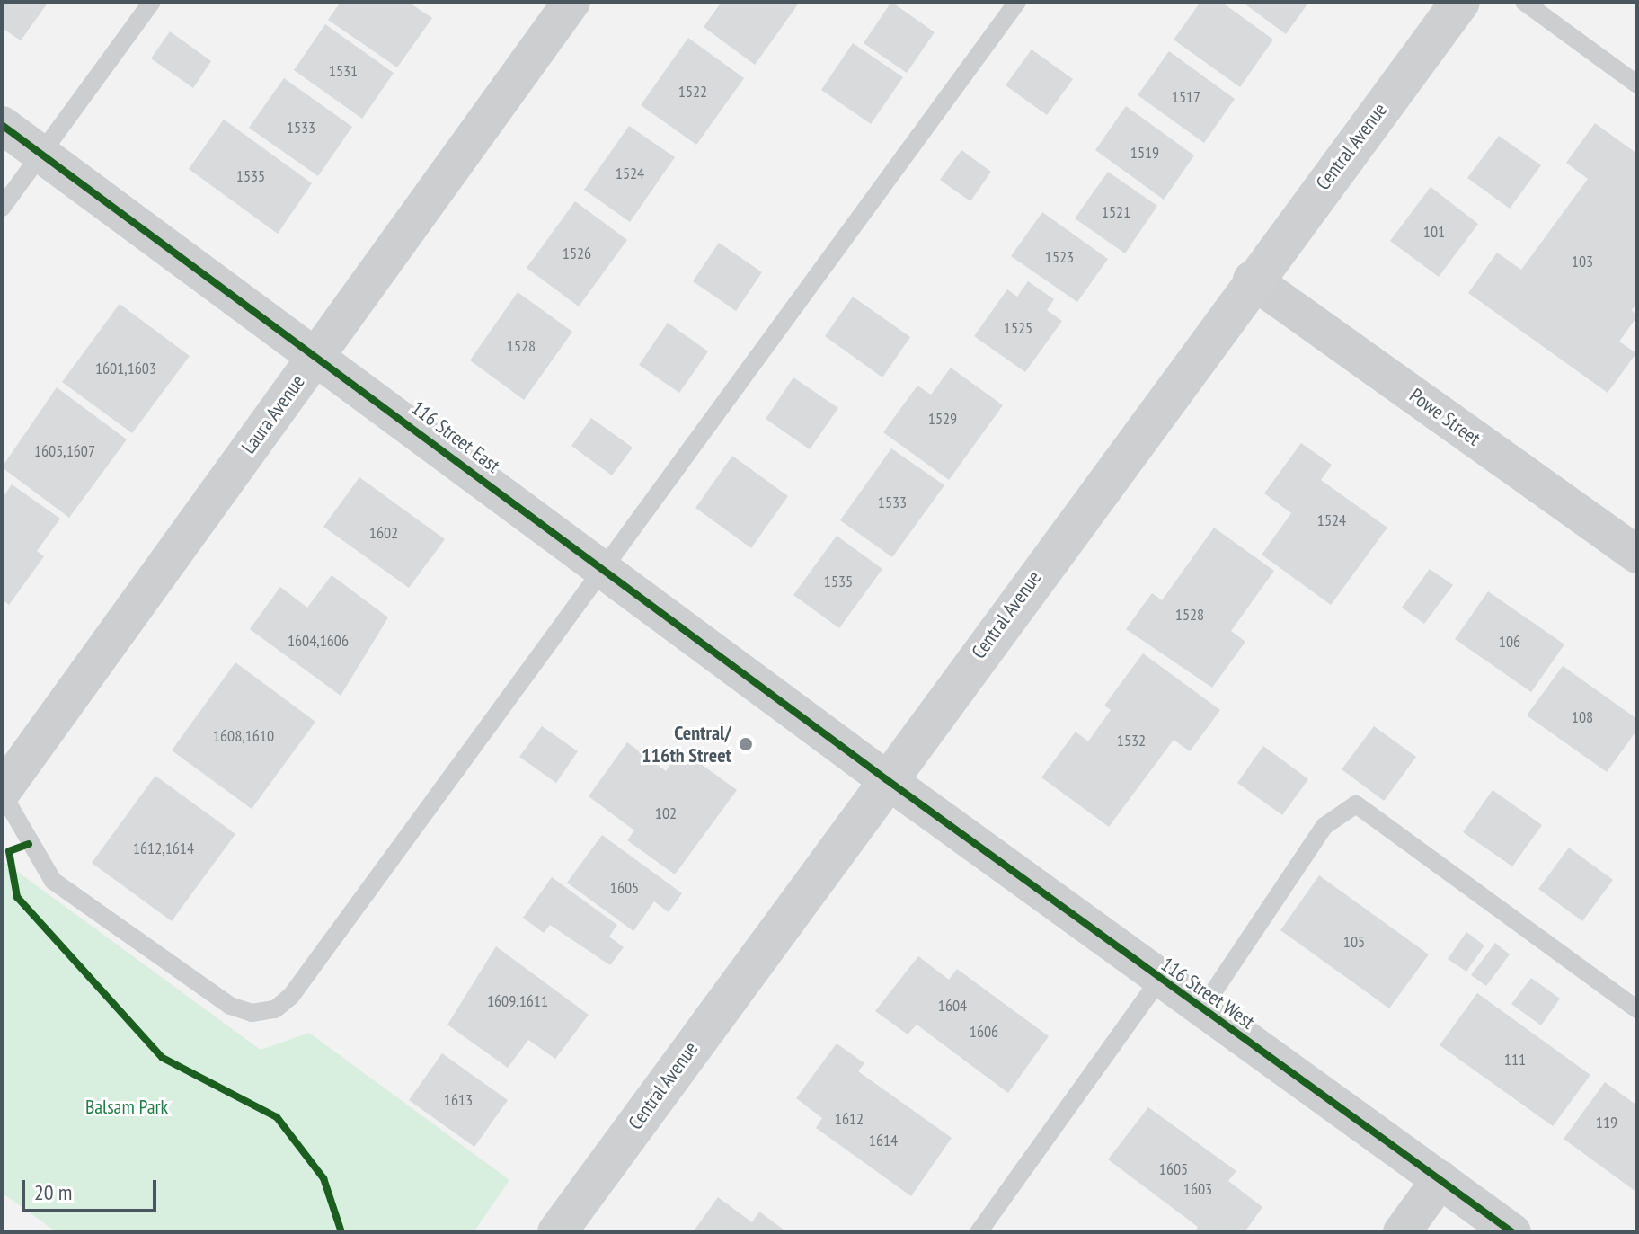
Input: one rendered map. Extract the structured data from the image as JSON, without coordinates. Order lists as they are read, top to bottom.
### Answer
{
  "streets": {
    "main road": ["Central Avenue"],
    "street": [
      "Laura Avenue",
      "Powe Street",
      "116 Street East",
      "116 Street West"
    ]
  },
  "crossings": [
    ["Central Avenue", "Powe Street"],
    ["Central Avenue", "116 Street East"],
    ["Central Avenue", "116 Street West"],
    ["Laura Avenue", "116 Street East"],
    ["116 Street East", "116 Street West"]
  ],
  "parks": ["Balsam Park"],
  "places": ["Central/ 116th Street"],
  "house_numbers": [
    "1531",
    "1522",
    "1517",
    "1533",
    "1519",
    "1524",
    "1535",
    "1521",
    "101",
    "1526",
    "1523",
    "103",
    "1525",
    "1528",
    "1601,1603",
    "1529",
    "1605,1607",
    "1533",
    "1524",
    "1602",
    "1535",
    "1528",
    "1604,1606",
    "106",
    "108",
    "1608,1610",
    "1532",
    "102",
    "1612,1614",
    "1605",
    "105",
    "1609,1611",
    "1604",
    "1606",
    "111",
    "1613",
    "1612",
    "119",
    "1614",
    "1605",
    "1603"
  ],
  "scale_bar": "20 m"
}
